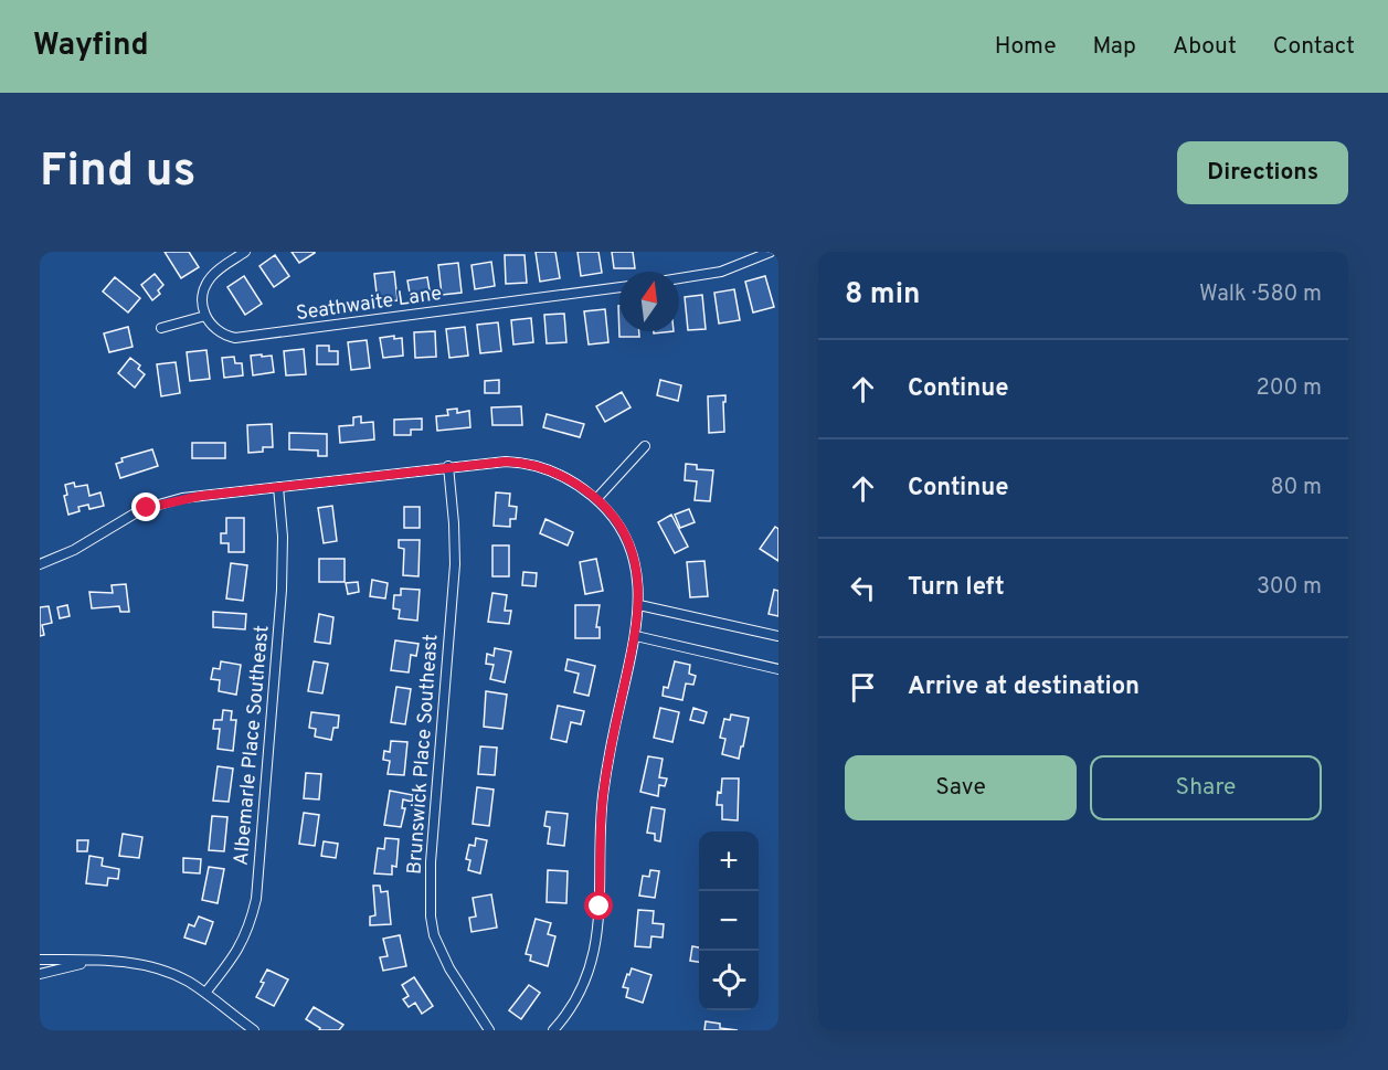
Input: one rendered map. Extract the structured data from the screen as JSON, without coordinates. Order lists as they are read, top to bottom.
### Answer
{
  "streets": {
    "street": ["Seathwaite Lane", "Albemarle Place Southeast", "Brunswick Place Southeast"]
  },
  "north": "top",
  "page": {
    "header": "Wayfind",
    "nav": [
      "Home",
      "Map",
      "About",
      "Contact"
    ],
    "buttons": [
      "Directions",
      ["Save", "Share"]
    ],
    "title": "Find us",
    "heading": ["8 min", "Walk · 580 m"],
    "list": [
      ["Continue", "200 m"],
      ["Continue", "80 m"],
      ["Turn left", "300 m"],
      "Arrive at destination"
    ],
    "map_buttons": ["+", "−"]
  }
}
